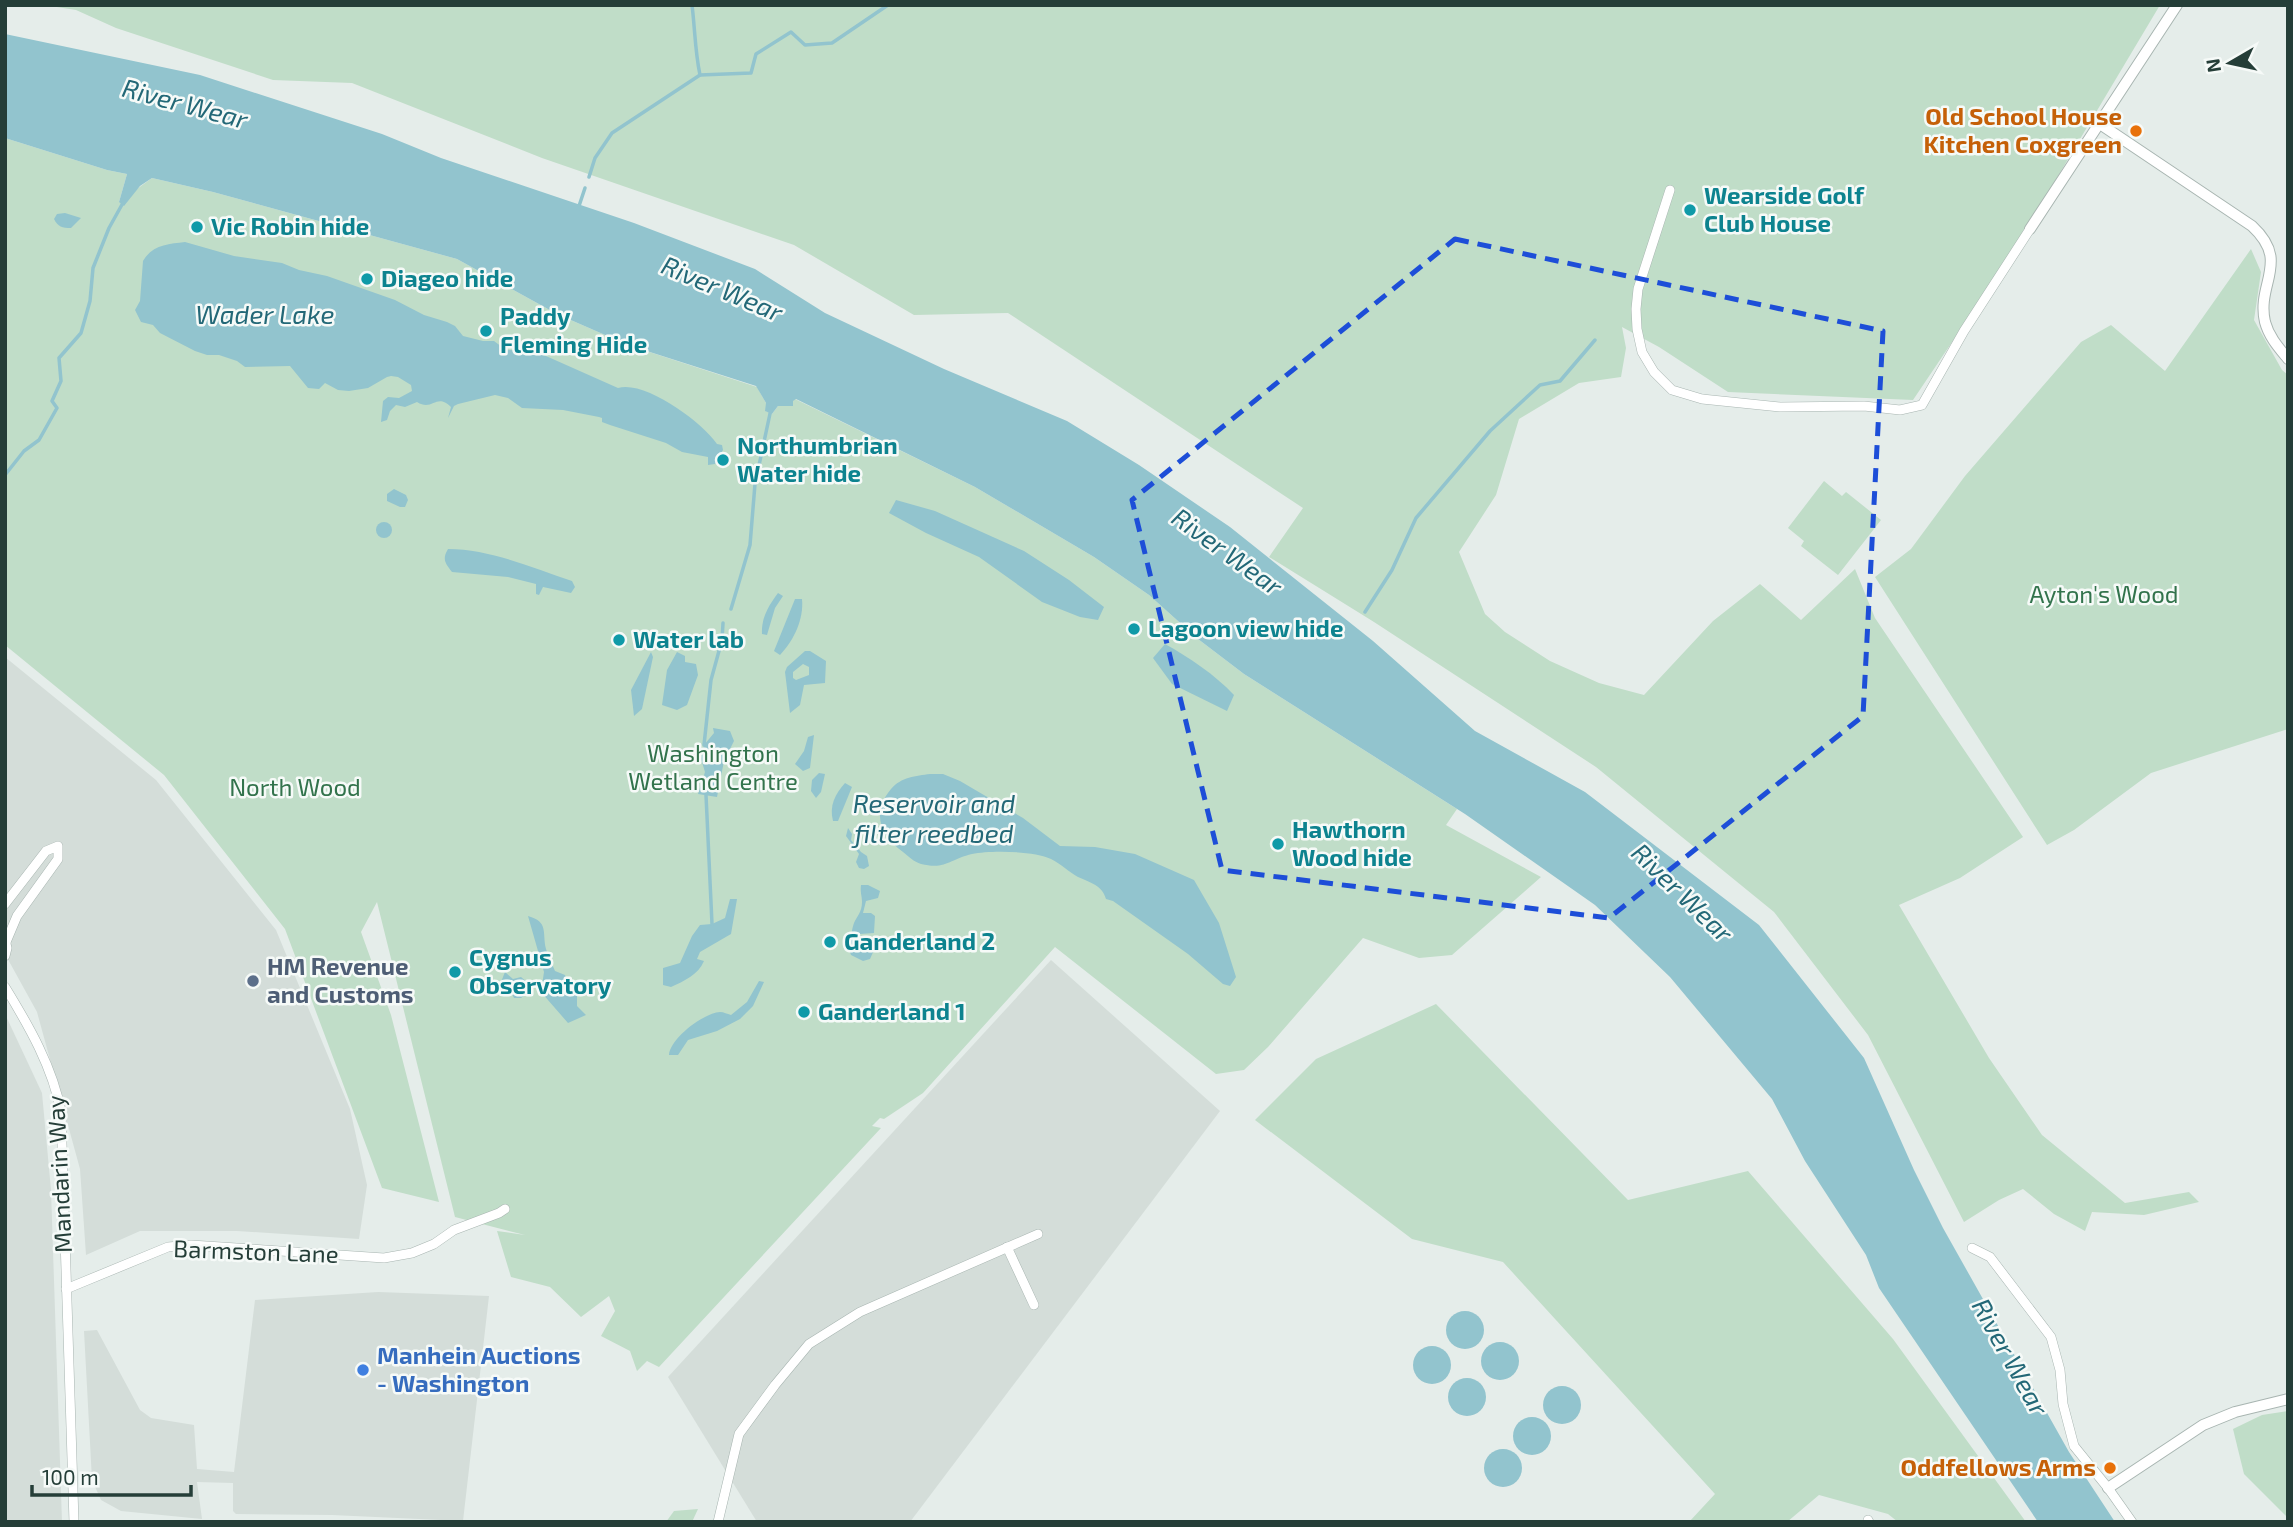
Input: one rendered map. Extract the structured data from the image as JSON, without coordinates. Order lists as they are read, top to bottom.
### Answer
{
  "streets": {
    "street": ["Mandarin Way", "Barmston Lane"]
  },
  "crossings": [
    ["Mandarin Way", "Barmston Lane"]
  ],
  "water": ["River Wear", "Wader Lake", "Reservoir and filter reedbed"],
  "parks": ["Ayton's Wood", "Washington Wetland Centre", "North Wood"],
  "places": [
    "Old School House Kitchen Coxgreen",
    "Wearside Golf Club House",
    "Vic Robin hide",
    "Diageo hide",
    "Paddy Fleming Hide",
    "Northumbrian Water hide",
    "Lagoon view hide",
    "Water lab",
    "Hawthorn Wood hide",
    "Ganderland 2",
    "Cygnus Observatory",
    "HM Revenue and Customs",
    "Ganderland 1",
    "Manhein Auctions - Washington",
    "Oddfellows Arms"
  ],
  "scale_bar": "100 m",
  "north": "left"
}
